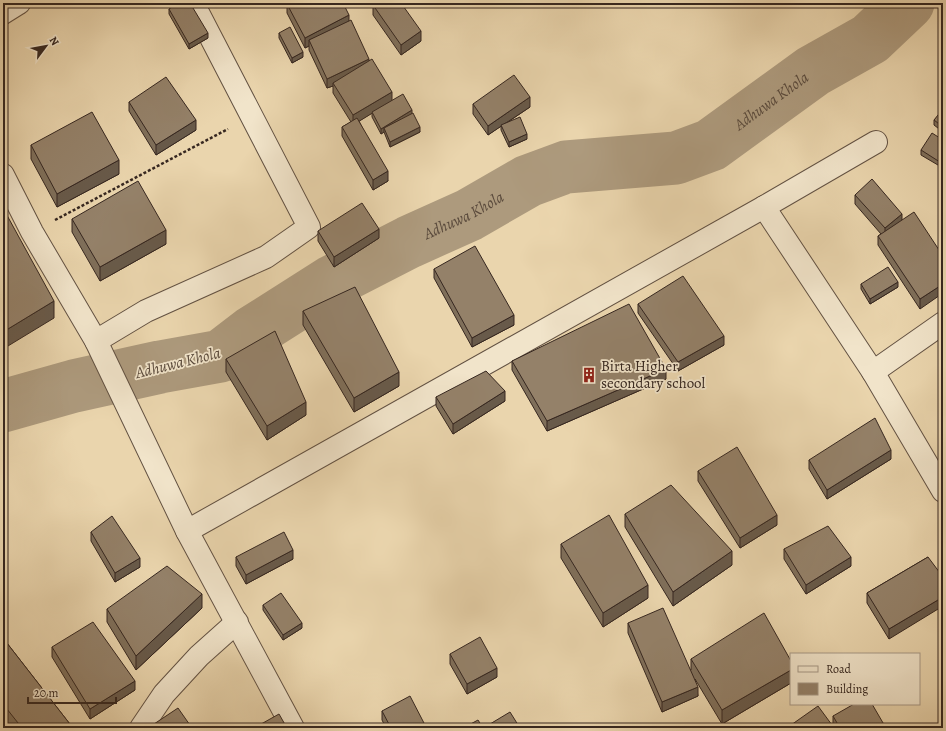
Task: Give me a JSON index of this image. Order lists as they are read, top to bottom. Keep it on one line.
{"water":["Adhuwa Khola"],"places":{"building":["Birta Higher secondary school"]},"legend":["Road","Building"],"scale_bar":"20 m","north":"top right"}
